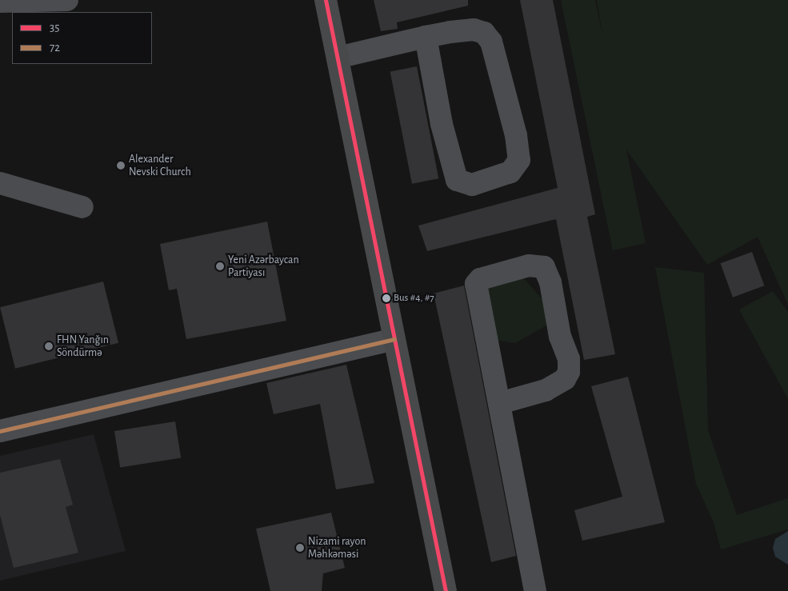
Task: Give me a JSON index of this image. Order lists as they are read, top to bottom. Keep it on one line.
{"places":["Alexander Nevski Church","Yeni Azərbaycan Partiyası","Bus #4, #7","FHN Yanğın Söndürmə","Nizami rayon Məhkəməsi"],"lines":["transit line 35","transit line 72"],"legend":["35","72"]}
